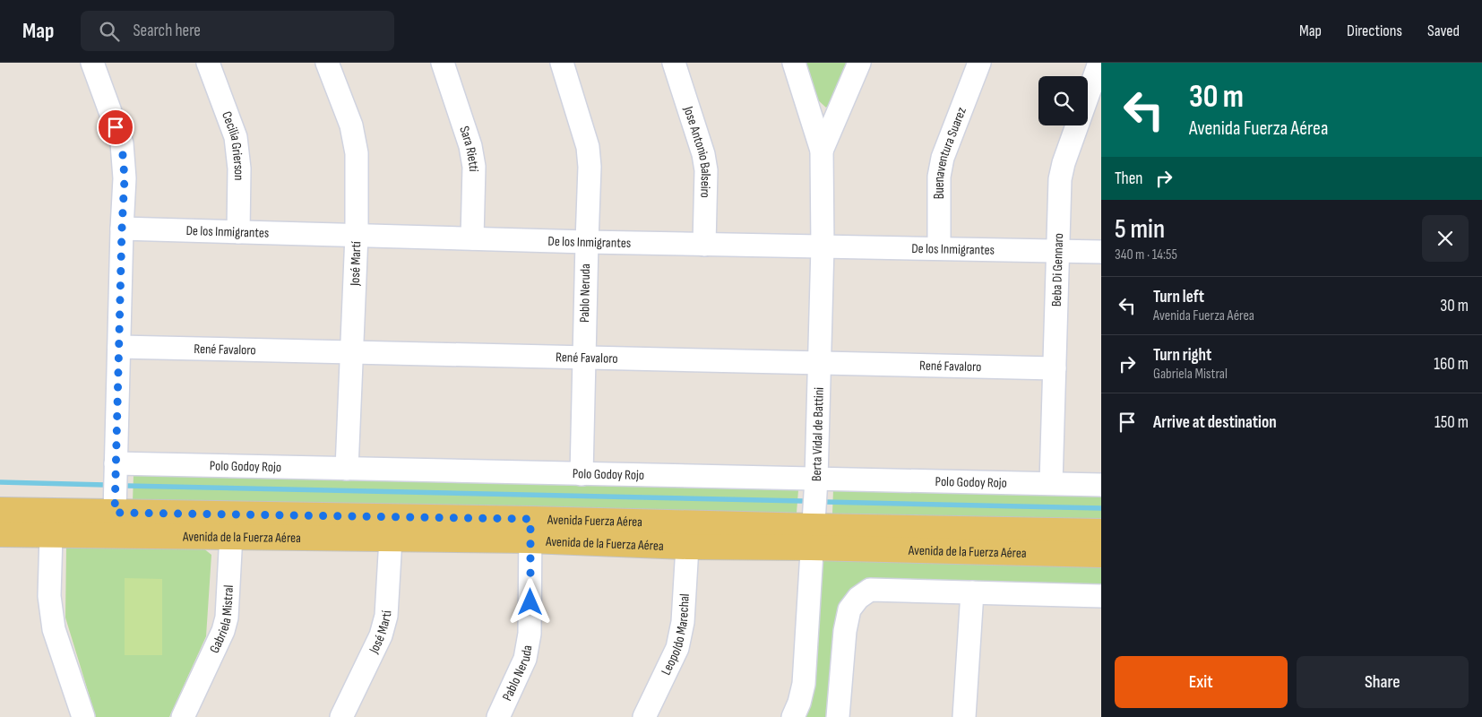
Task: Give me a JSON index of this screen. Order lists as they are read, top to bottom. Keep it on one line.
{"streets":{"main road":["Avenida Fuerza Aérea","Avenida de la Fuerza Aérea"],"street":["Cecilia Grierson","Sara Rietti","Jose Antonio Balseiro","Buenaventura Suarez","De los Inmigrantes","José Martí","Beba Di Gennaro","Pablo Neruda","René Favaloro","Berta Vidal de Battini","Polo Godoy Rojo","Gabriela Mistral","Leopoldo Marechal"]},"crossings":[["Cecilia Grierson","De los Inmigrantes"],["Sara Rietti","De los Inmigrantes"],["Jose Antonio Balseiro","De los Inmigrantes"],["Buenaventura Suarez","De los Inmigrantes"],["De los Inmigrantes","José Martí"],["De los Inmigrantes","Beba Di Gennaro"],["De los Inmigrantes","Pablo Neruda"],["De los Inmigrantes","Berta Vidal de Battini"],["José Martí","René Favaloro"],["José Martí","Polo Godoy Rojo"],["José Martí","Avenida de la Fuerza Aérea"],["Beba Di Gennaro","René Favaloro"],["Beba Di Gennaro","Polo Godoy Rojo"],["Pablo Neruda","René Favaloro"],["Pablo Neruda","Polo Godoy Rojo"],["Pablo Neruda","Avenida Fuerza Aérea"],["Pablo Neruda","Avenida de la Fuerza Aérea"],["René Favaloro","Berta Vidal de Battini"],["Berta Vidal de Battini","Polo Godoy Rojo"],["Berta Vidal de Battini","Avenida Fuerza Aérea"],["Berta Vidal de Battini","Avenida de la Fuerza Aérea"],["Avenida Fuerza Aérea","Avenida de la Fuerza Aérea"],["Avenida Fuerza Aérea","Gabriela Mistral"],["Avenida de la Fuerza Aérea","Gabriela Mistral"],["Avenida de la Fuerza Aérea","Leopoldo Marechal"]],"page":{"header":"Map","search":"Search here","nav":["Map","Directions","Saved"],"turn":["30 m","Avenida Fuerza Aérea"],"then":"Then","heading":["5 min","340 m · 14:55"],"list":[{"name":"Turn left","note":"Avenida Fuerza Aérea","value":"30 m"},{"name":"Turn right","note":"Gabriela Mistral","value":"160 m"},{"name":"Arrive at destination","value":"150 m"}],"buttons":["Exit","Share"]}}
